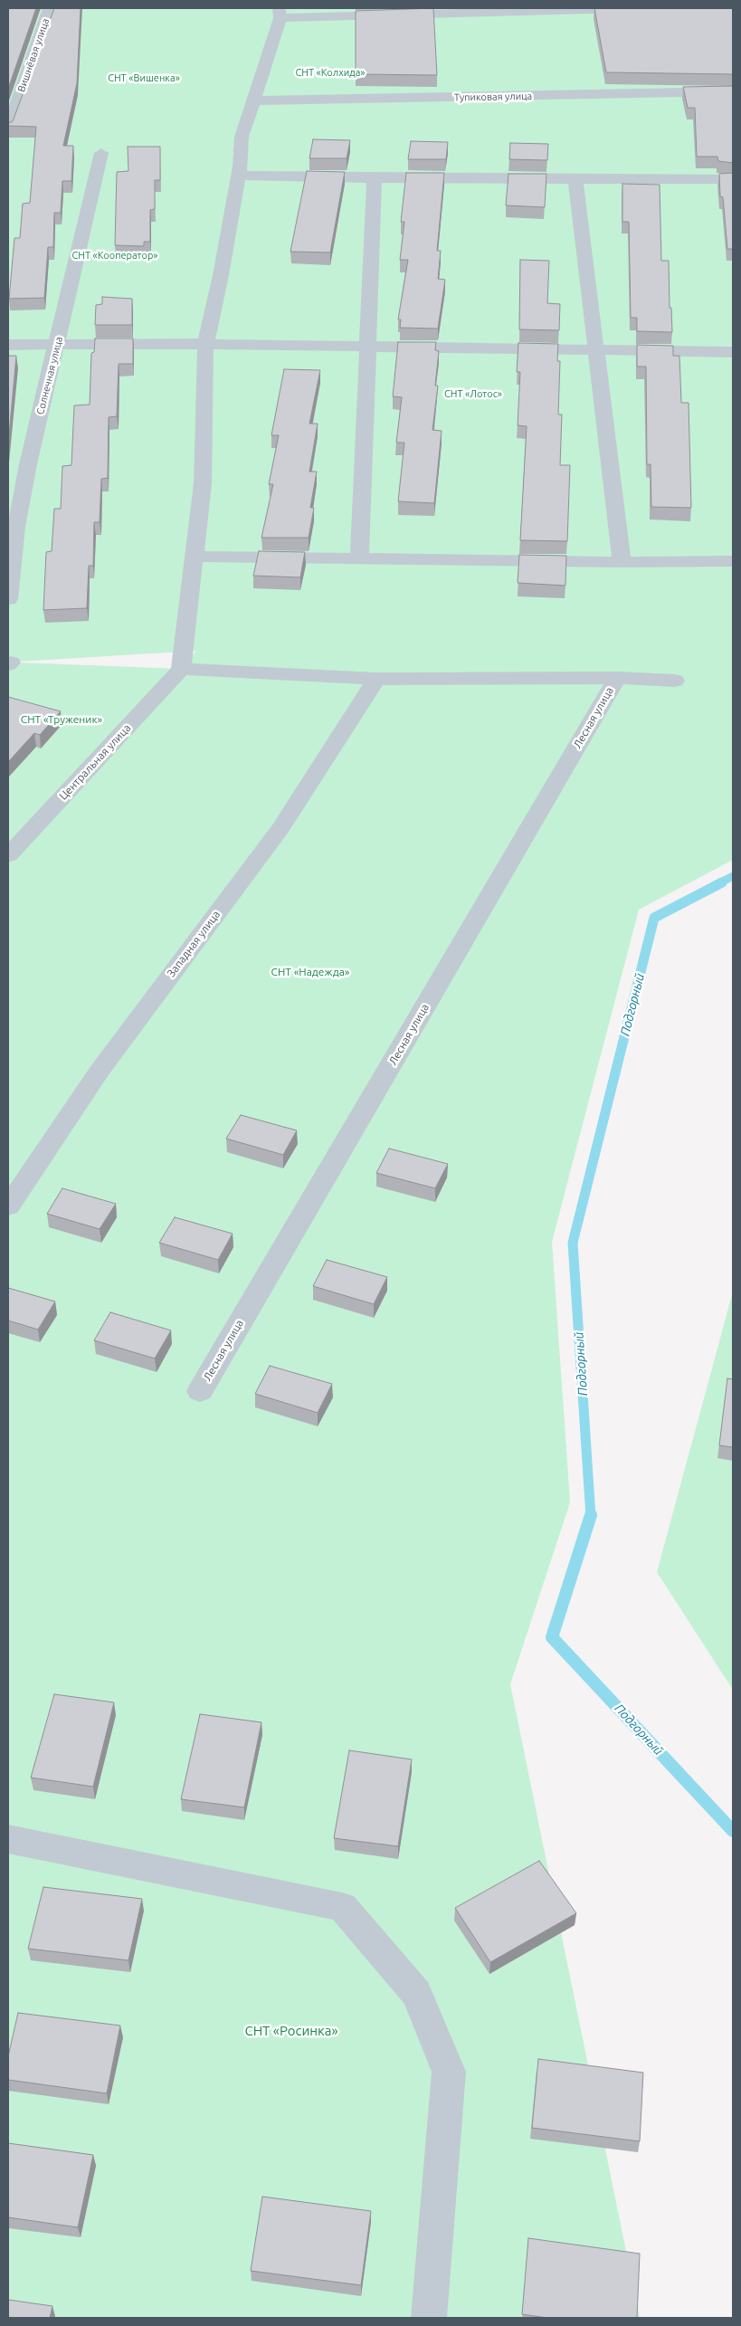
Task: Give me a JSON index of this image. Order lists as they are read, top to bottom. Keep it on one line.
{"streets":{"street":["Вишнёвая улица","Тупиковая улица","Солнечная улица","Лесная улица","Центральная улица","Западная улица"]},"water":["Подгорный"],"parks":["СНТ «Колхида»","СНТ «Вишенка»","СНТ «Кооператор»","СНТ «Лотос»","СНТ «Труженик»","СНТ «Надежда»","СНТ «Росинка»"]}
